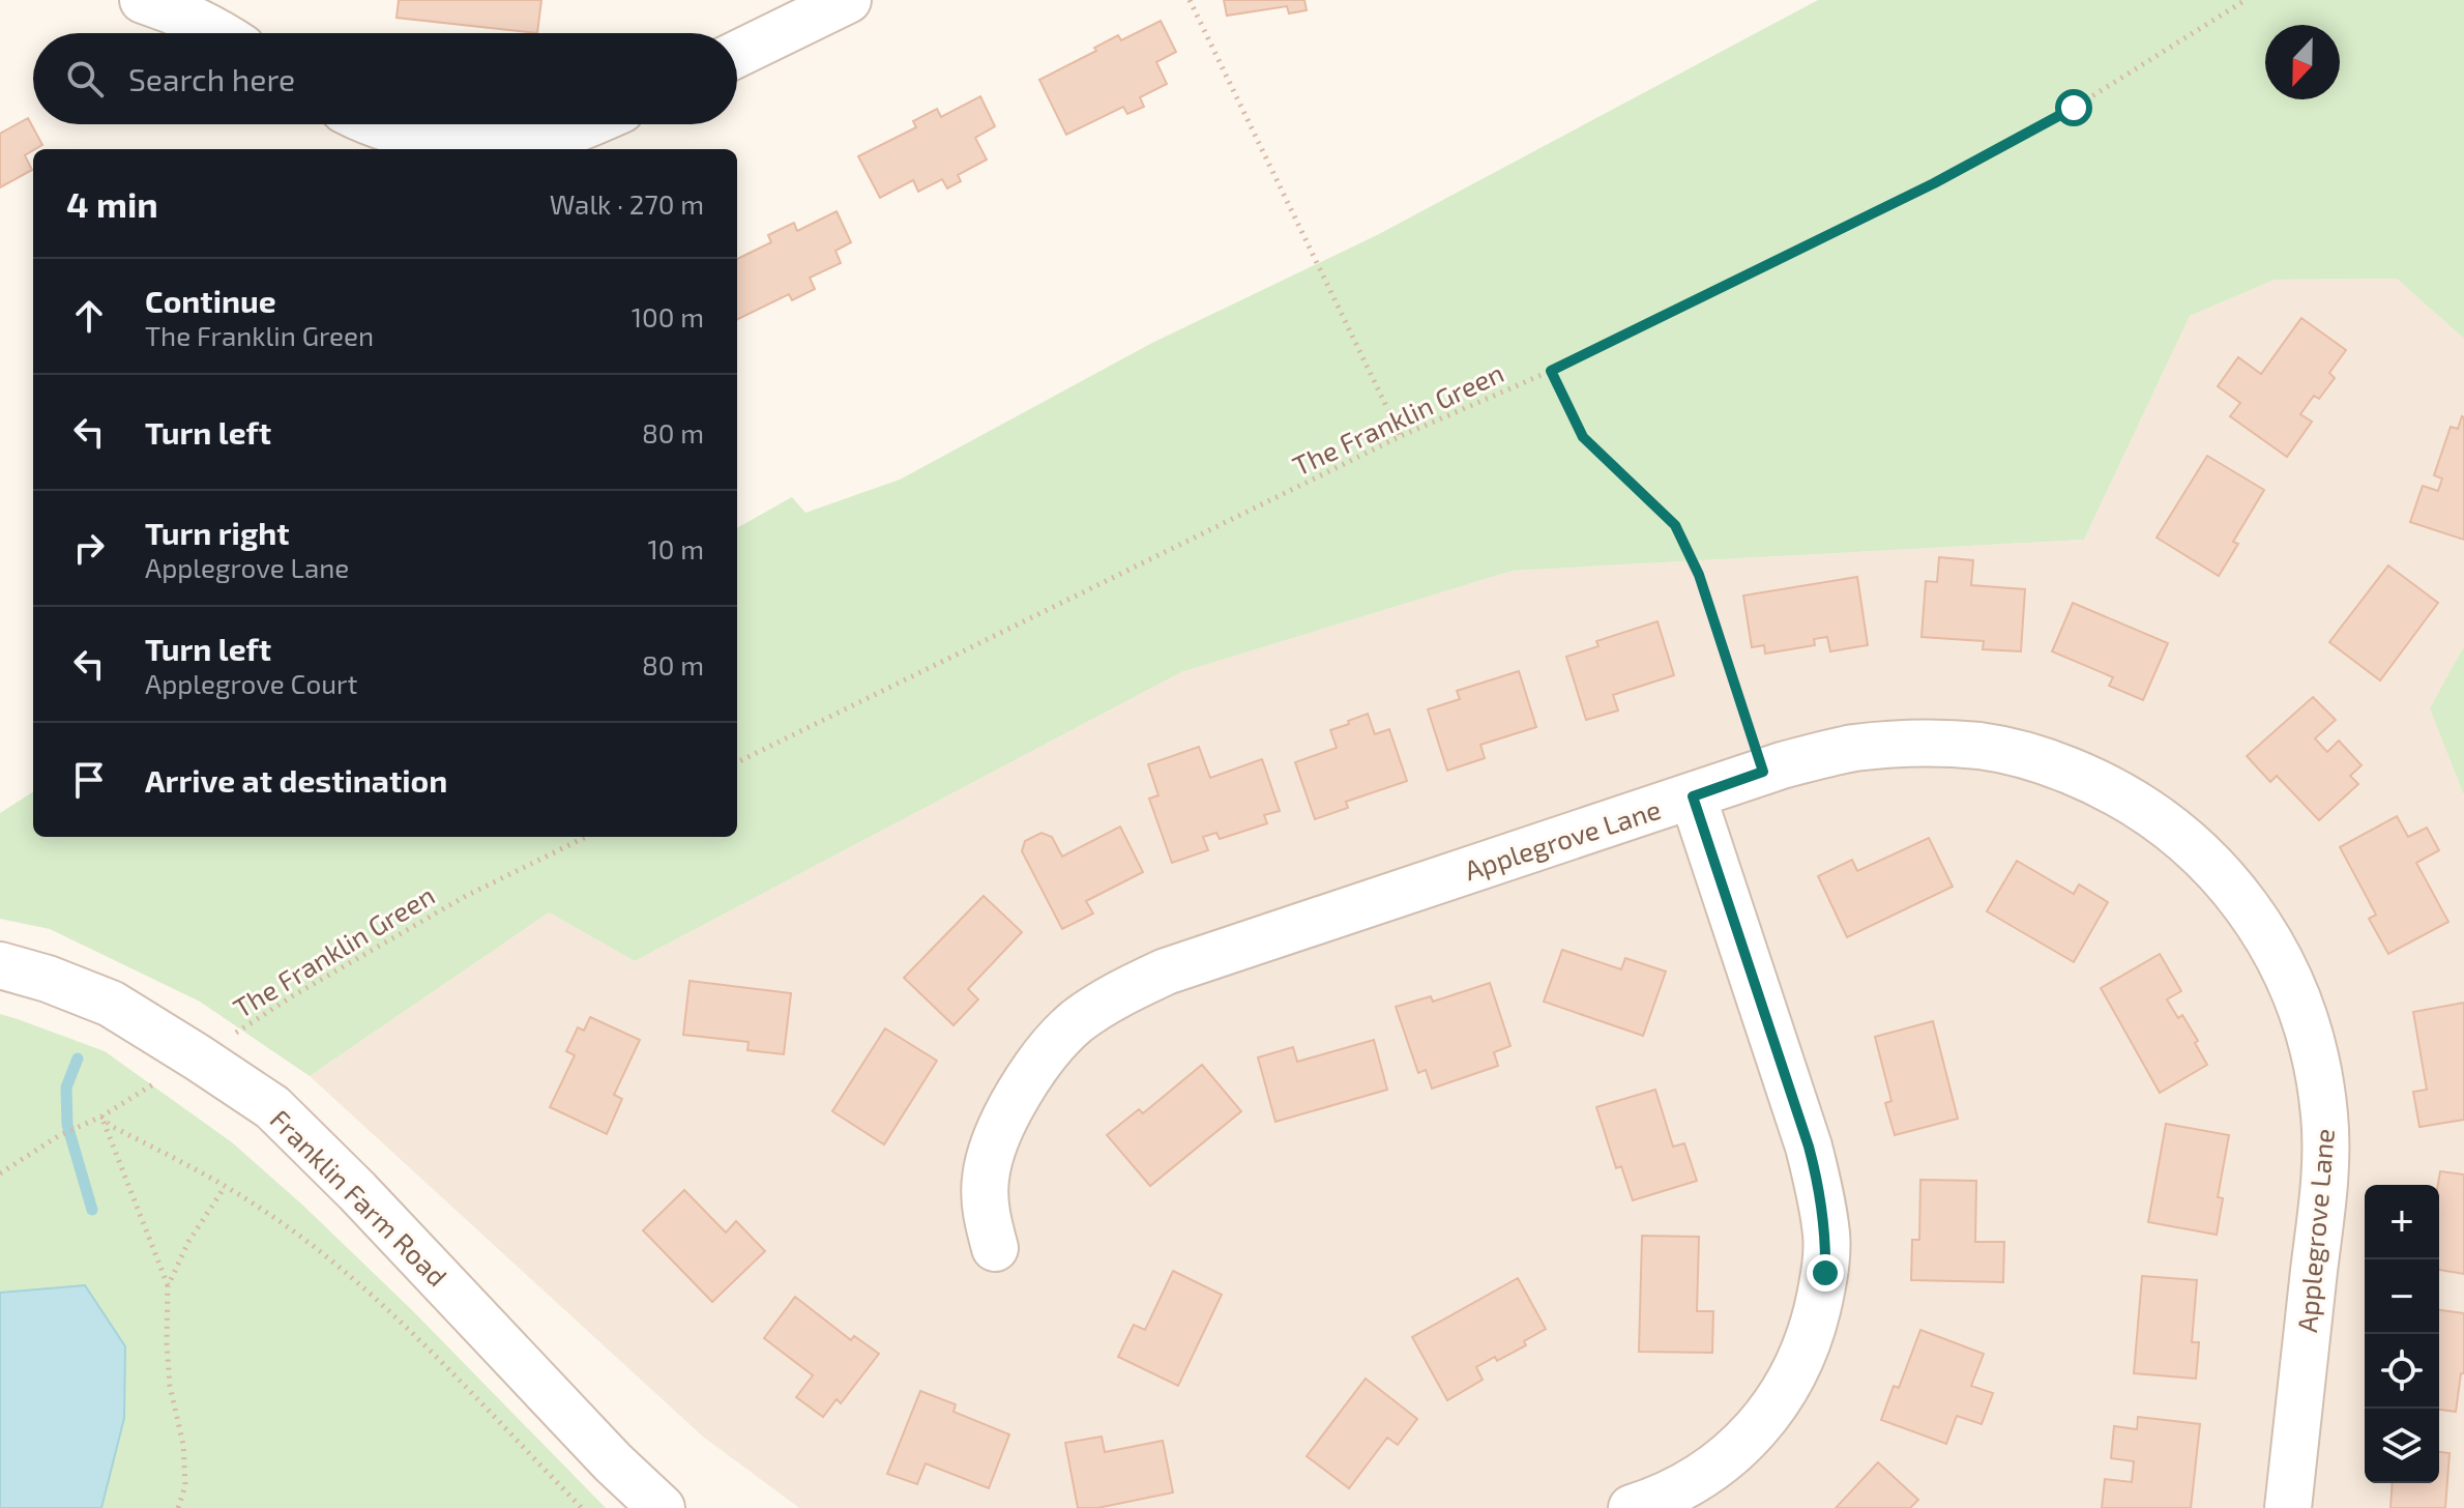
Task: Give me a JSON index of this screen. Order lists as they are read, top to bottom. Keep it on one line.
{"streets":{"street":["Applegrove Lane","Franklin Farm Road"],"path":["The Franklin Green"]},"crossings":[["The Franklin Green","Franklin Farm Road"]],"north":"bottom","page":{"search":"Search here","heading":["4 min","Walk · 270 m"],"list":[["Continue","The Franklin Green","100 m"],["Turn left","80 m"],["Turn right","Applegrove Lane","10 m"],["Turn left","Applegrove Court","80 m"],"Arrive at destination"],"map_buttons":["+","−"]}}
